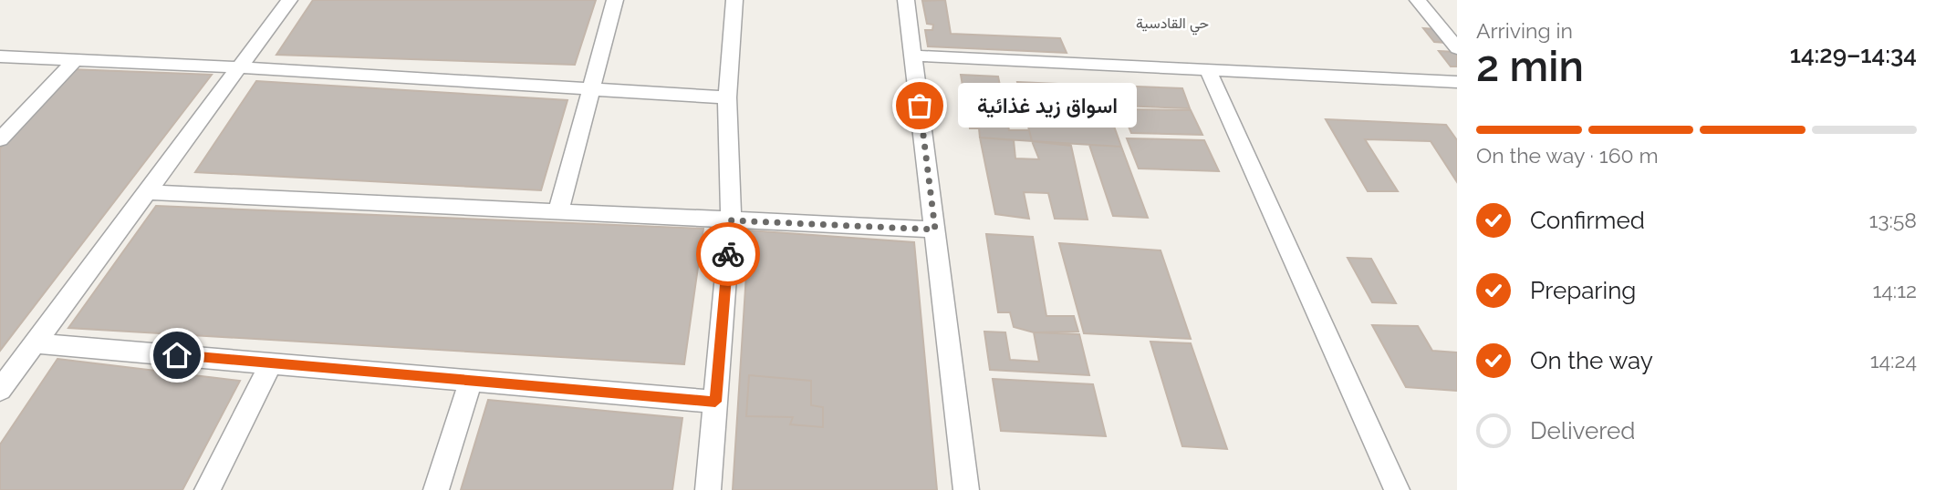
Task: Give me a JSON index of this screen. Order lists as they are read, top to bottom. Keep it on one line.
{"districts":["حي القادسية"],"places":["اسواق زيد غذائية"],"page":{"heading":["2 min","Arriving in","14:29–14:34"],"bubble":"اسواق زيد غذائية","bar":"On the way · 160 m","list":[["Confirmed","13:58"],["Preparing","14:12"],["On the way","14:24"],"Delivered"]}}
